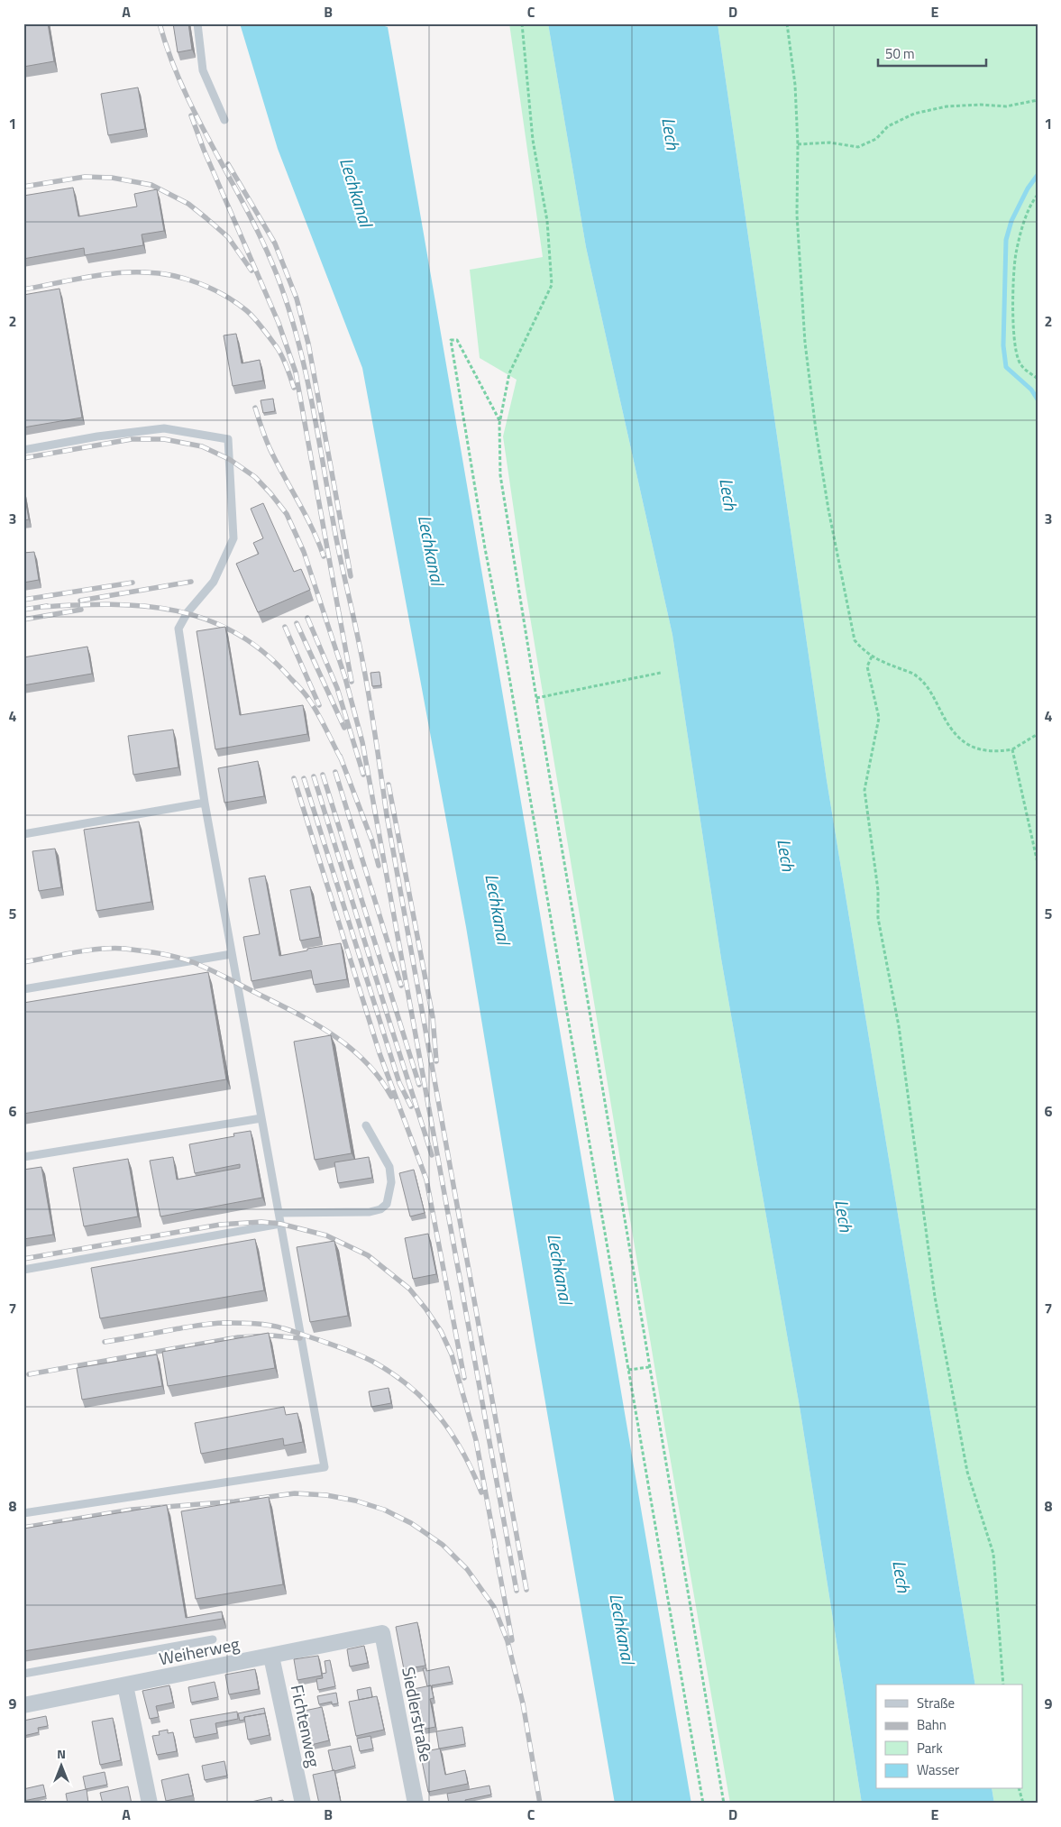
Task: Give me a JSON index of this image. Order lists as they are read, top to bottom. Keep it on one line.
{"streets":{"street":["Weiherweg","Siedlerstraße","Fichtenweg"]},"crossings":[["Weiherweg","Siedlerstraße"],["Weiherweg","Fichtenweg"]],"water":["Lech","Lechkanal"],"legend":["Straße","Bahn","Park","Wasser"],"scale_bar":"50 m","north":"top","grid":{"columns":["A","B","C","D","E"],"rows":["1","2","3","4","5","6","7","8","9"]}}
